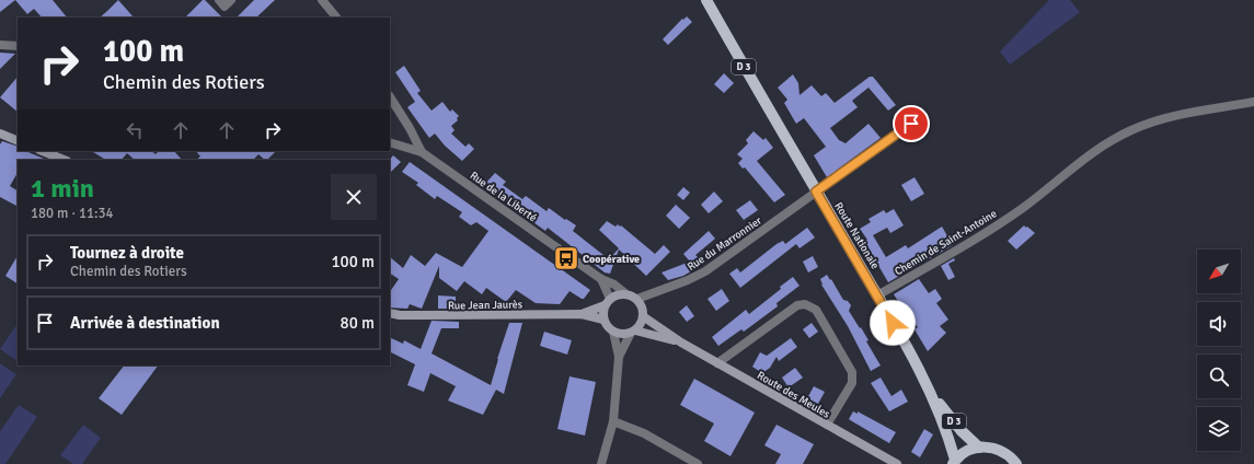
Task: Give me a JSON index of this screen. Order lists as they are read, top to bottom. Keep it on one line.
{"streets":{"main road":["D 3","Route Nationale"],"street":["Rue de la Liberté","Chemin de Saint-Antoine","Rue du Marronnier","Rue Jean Jaurès","Route des Meules"]},"crossings":[["D 3","Route Nationale"],["Rue de la Liberté","Rue du Marronnier"],["Rue de la Liberté","Rue Jean Jaurès"],["Rue de la Liberté","Route des Meules"],["Route Nationale","Chemin de Saint-Antoine"],["Route Nationale","Rue du Marronnier"],["Rue du Marronnier","Rue Jean Jaurès"],["Rue du Marronnier","Route des Meules"],["Rue Jean Jaurès","Route des Meules"]],"places":{"bus stop":["Coopérative"]},"north":"bottom left","page":{"turn":["100 m","Chemin des Rotiers"],"heading":["1 min","180 m · 11:34"],"list":[{"name":"Tournez à droite","note":"Chemin des Rotiers","value":"100 m"},{"name":"Arrivée à destination","value":"80 m"}]}}
